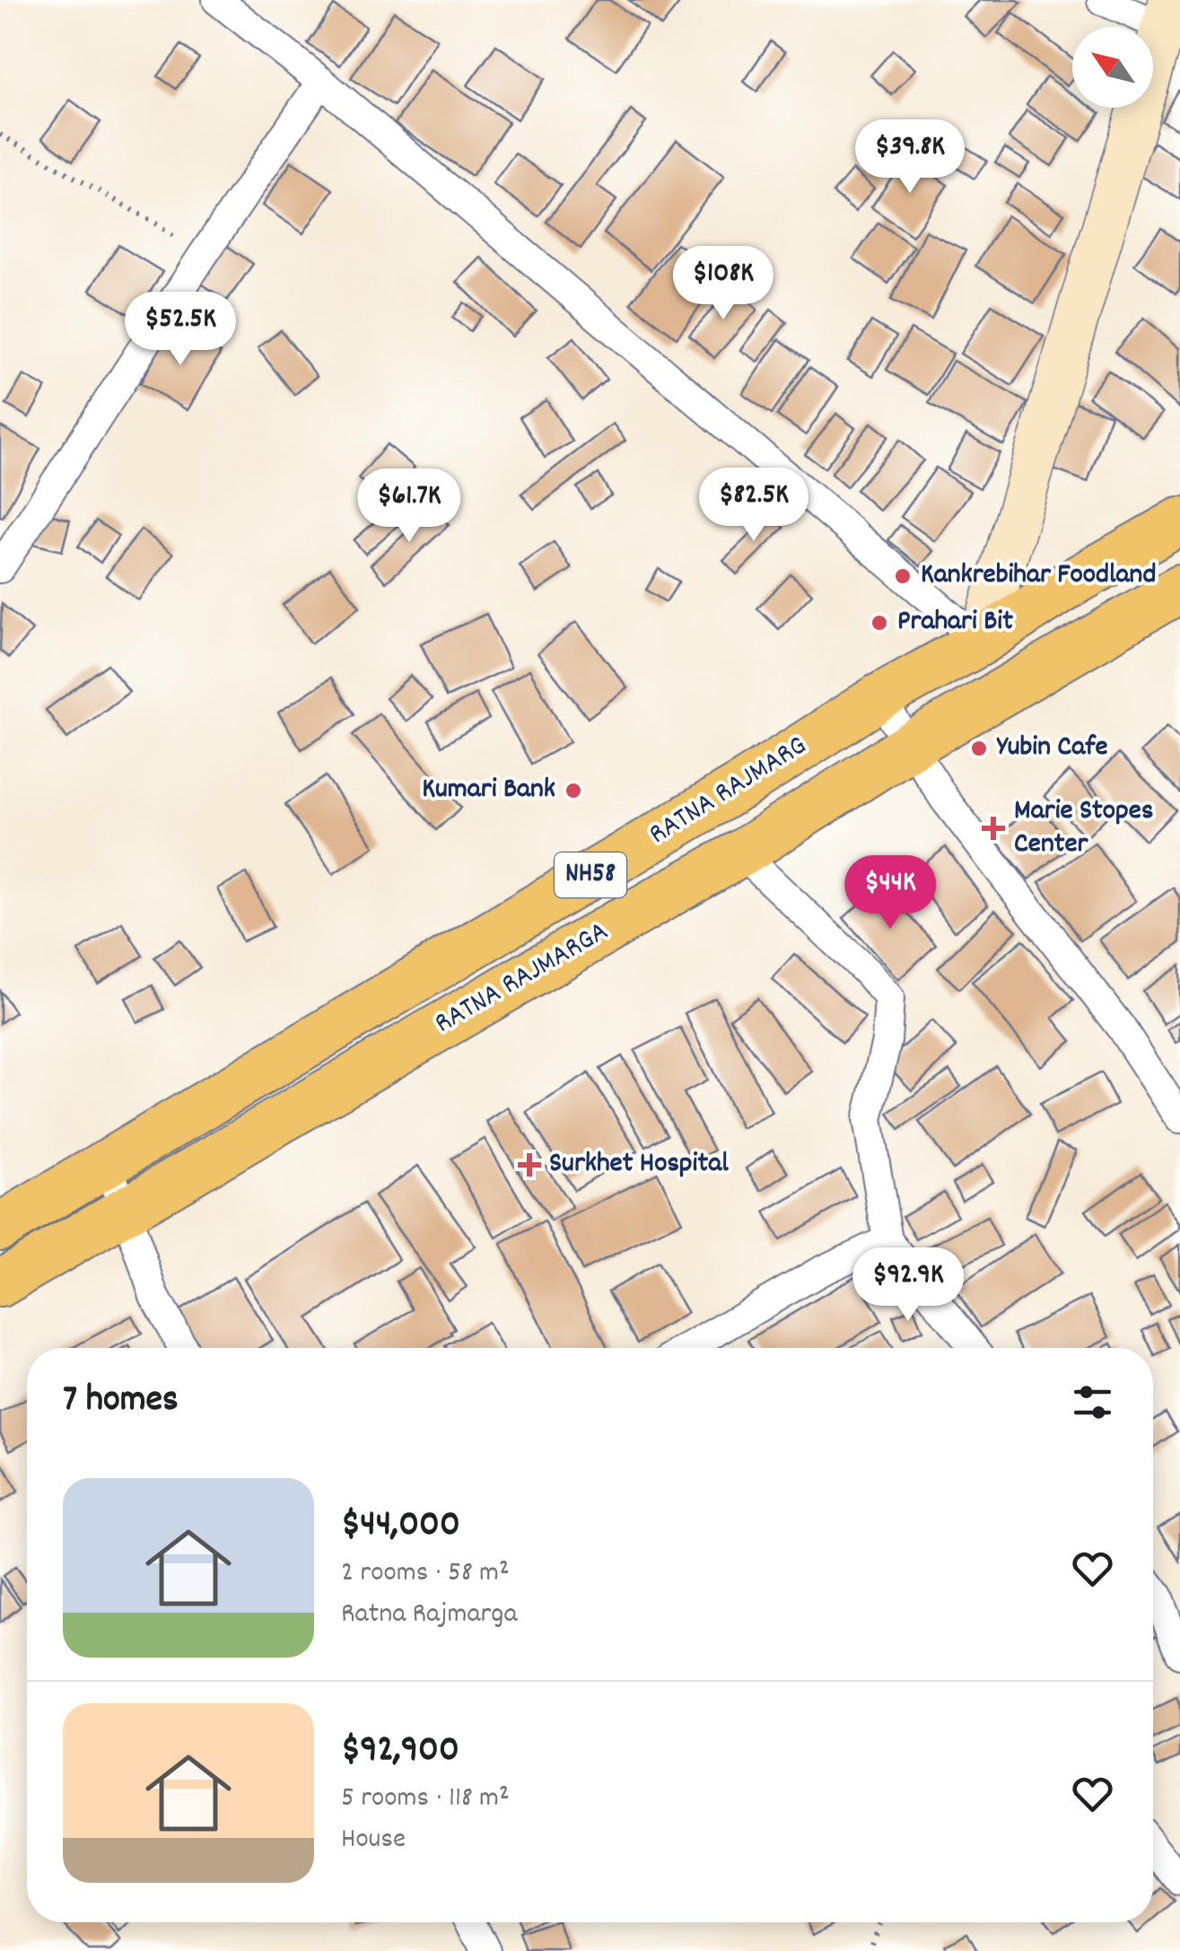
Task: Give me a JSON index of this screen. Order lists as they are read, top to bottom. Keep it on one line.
{"streets":{"main road":["RATNA RAJMARG","NH58","RATNA RAJMARGA"]},"places":{"other":["Kankrebihar Foodland","Prahari Bit","Yubin Cafe","Kumari Bank"],"health":["Marie Stopes Center","Surkhet Hospital"]},"north":"top left","page":{"price":["$39.8K","$108K","$52.5K","$82.5K","$61.7K","$44K","$92.9K"],"heading":"7 homes","list":[{"name":"$44,000","note":"2 rooms · 58 m² · Ratna Rajmarga"},{"name":"$92,900","note":"5 rooms · 118 m² · House"}]}}
